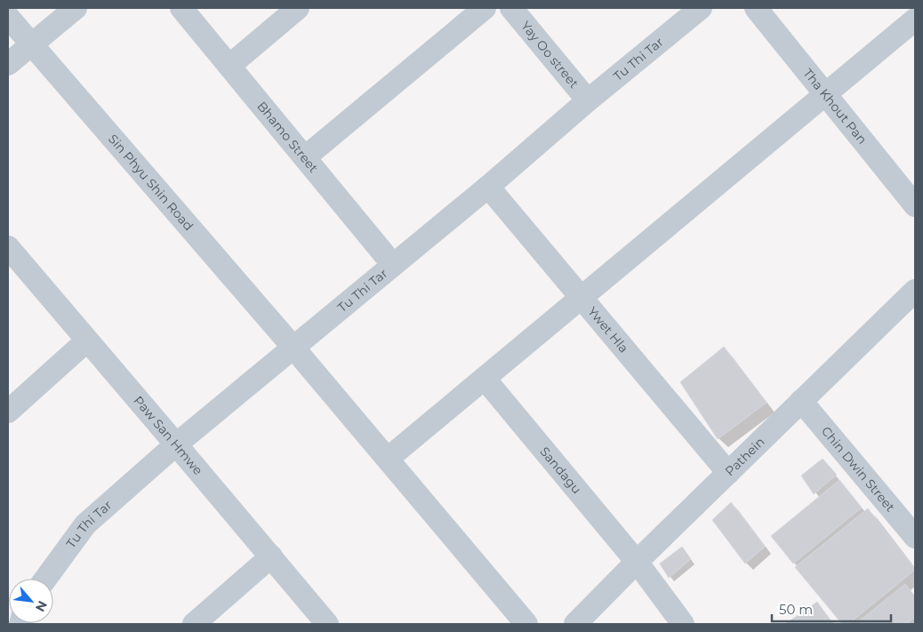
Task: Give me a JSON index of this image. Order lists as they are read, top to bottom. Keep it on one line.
{"streets":{"street":["Yay Oo street","Tu Thi Tar","Tha Khout Pan","Bhamo Street","Sin Phyu Shin Road","Ywet Hla","Paw San Hmwe","Pathein","Chin Dwin Street","Sandagu"]},"crossings":[["Yay Oo street","Tu Thi Tar"],["Tu Thi Tar","Bhamo Street"],["Tu Thi Tar","Sin Phyu Shin Road"],["Tu Thi Tar","Ywet Hla"],["Tu Thi Tar","Paw San Hmwe"],["Ywet Hla","Pathein"],["Pathein","Chin Dwin Street"],["Pathein","Sandagu"]],"scale_bar":"50 m","north":"bottom right"}
